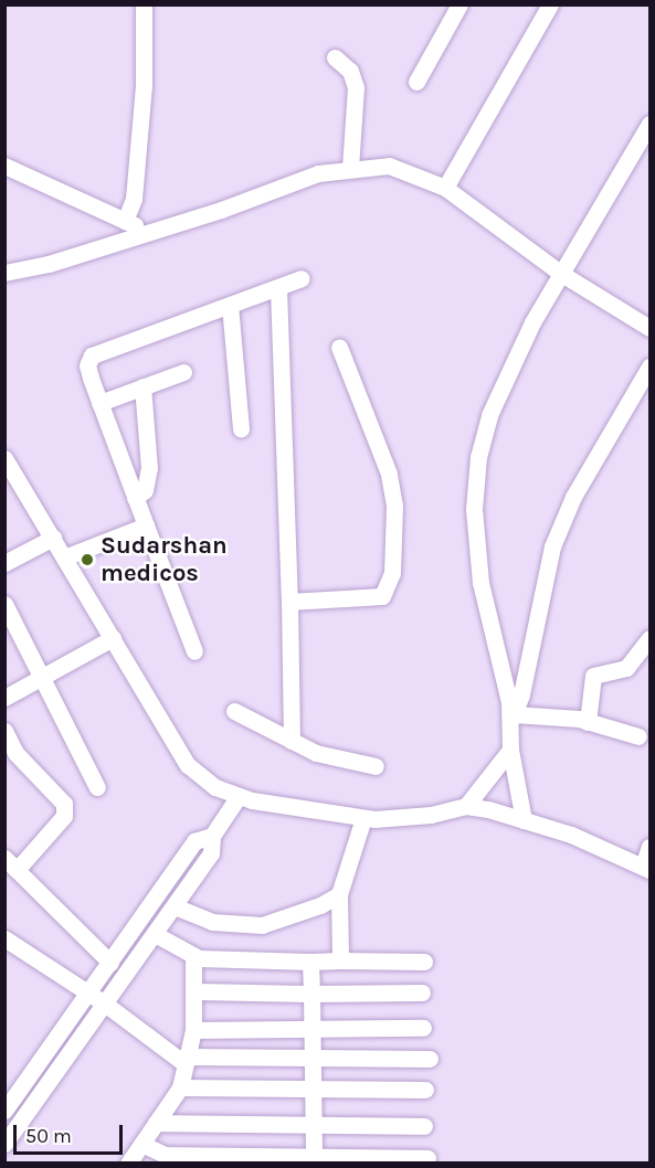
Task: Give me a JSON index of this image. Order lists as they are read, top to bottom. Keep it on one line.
{"places":["Sudarshan medicos"],"scale_bar":"50 m"}
